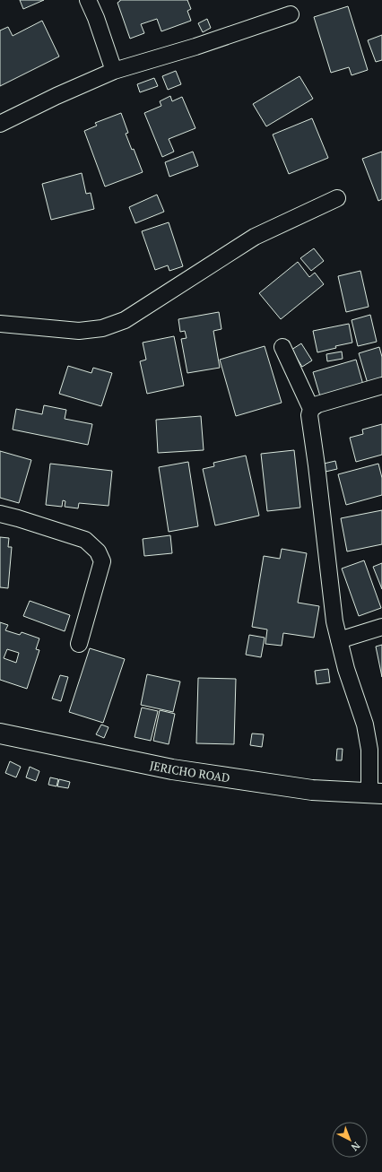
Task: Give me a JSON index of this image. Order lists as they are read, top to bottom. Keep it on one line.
{"streets":{"street":["JERICHO ROAD"]},"north":"bottom right"}
